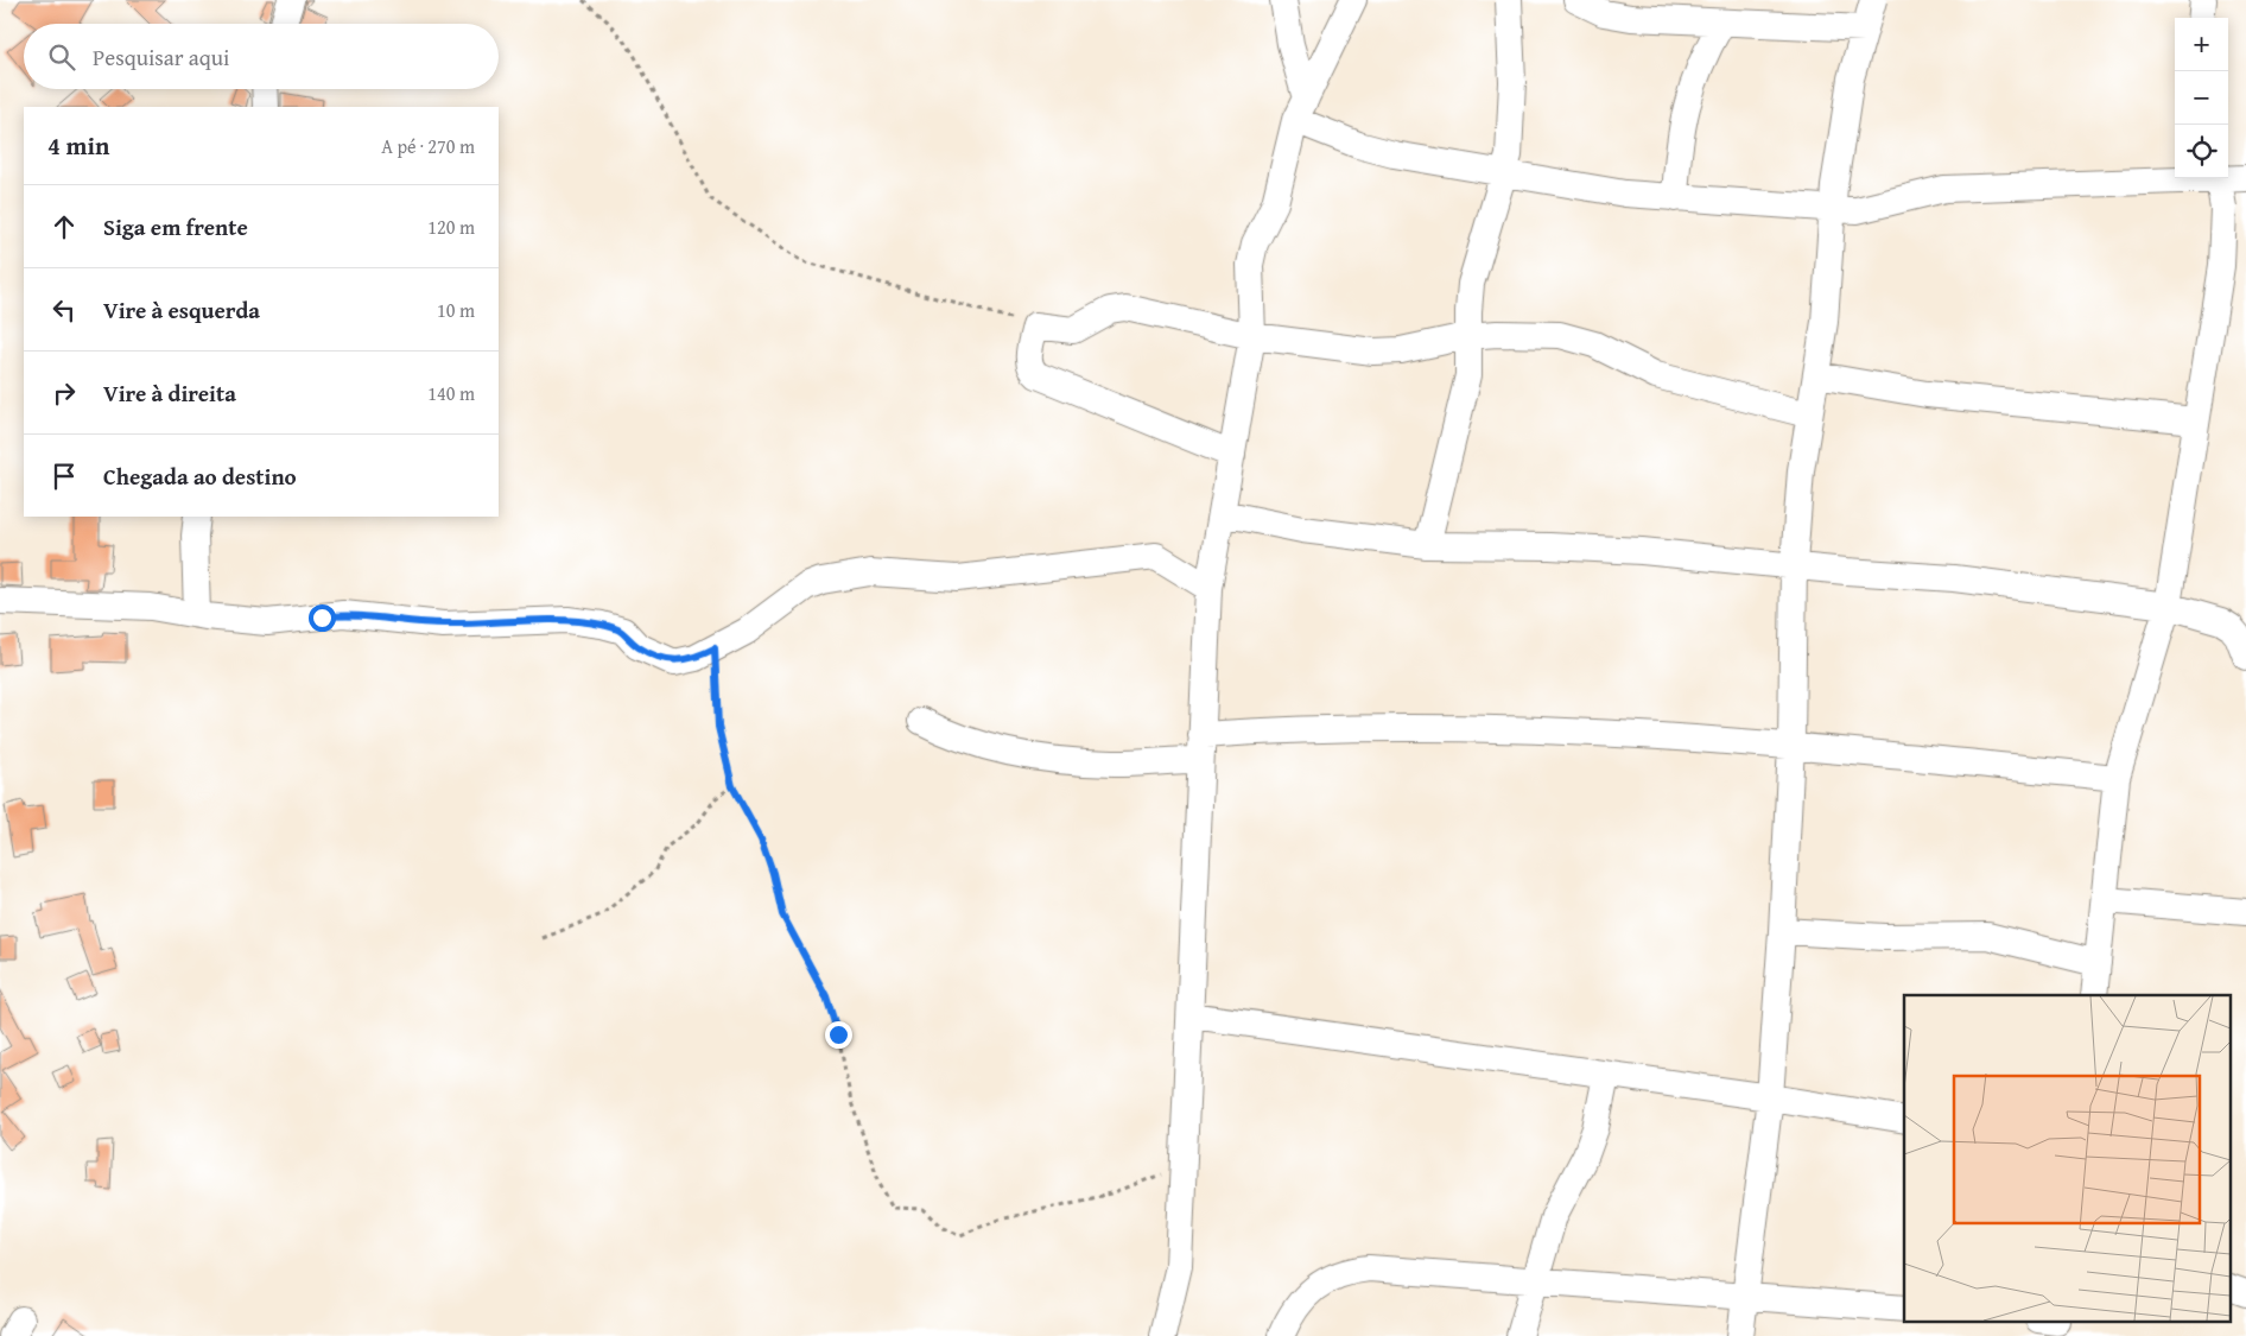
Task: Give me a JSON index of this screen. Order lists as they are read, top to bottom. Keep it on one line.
{"page":{"map_buttons":["+","−"],"search":"Pesquisar aqui","heading":["4 min","A pé · 270 m"],"list":[["Siga em frente","120 m"],["Vire à esquerda","10 m"],["Vire à direita","140 m"],"Chegada ao destino"]}}
